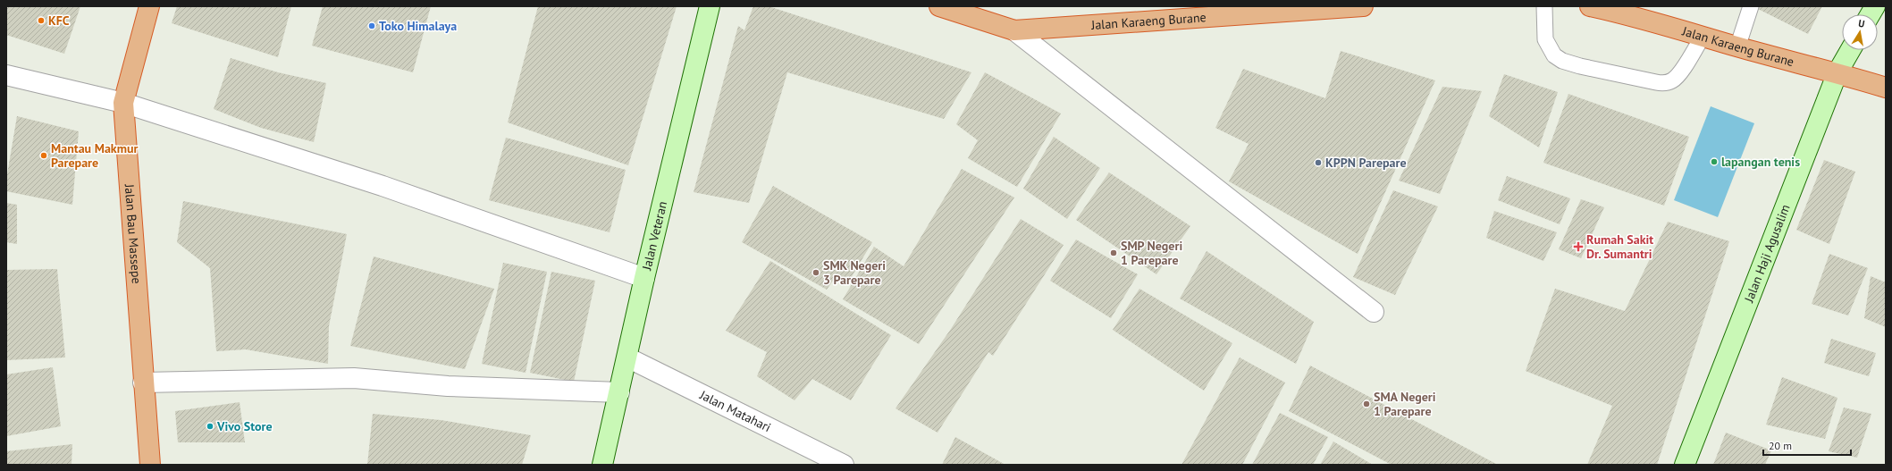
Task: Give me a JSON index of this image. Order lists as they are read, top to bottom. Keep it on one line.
{"streets":{"highway":["Jalan Karaeng Burane","Jalan Bau Massepe"],"street":["Jalan Veteran","Jalan Haji Agusalim","Jalan Matahari"]},"crossings":[["Jalan Karaeng Burane","Jalan Haji Agusalim"],["Jalan Veteran","Jalan Matahari"]],"places":{"other":["KFC","Toko Himalaya","Mantau Makmur Parepare","lapangan tenis","KPPN Parepare","SMP Negeri 1 Parepare","SMK Negeri 3 Parepare","SMA Negeri 1 Parepare","Vivo Store"],"health":["Rumah Sakit Dr. Sumantri"]},"scale_bar":"20 m","north":"top"}
